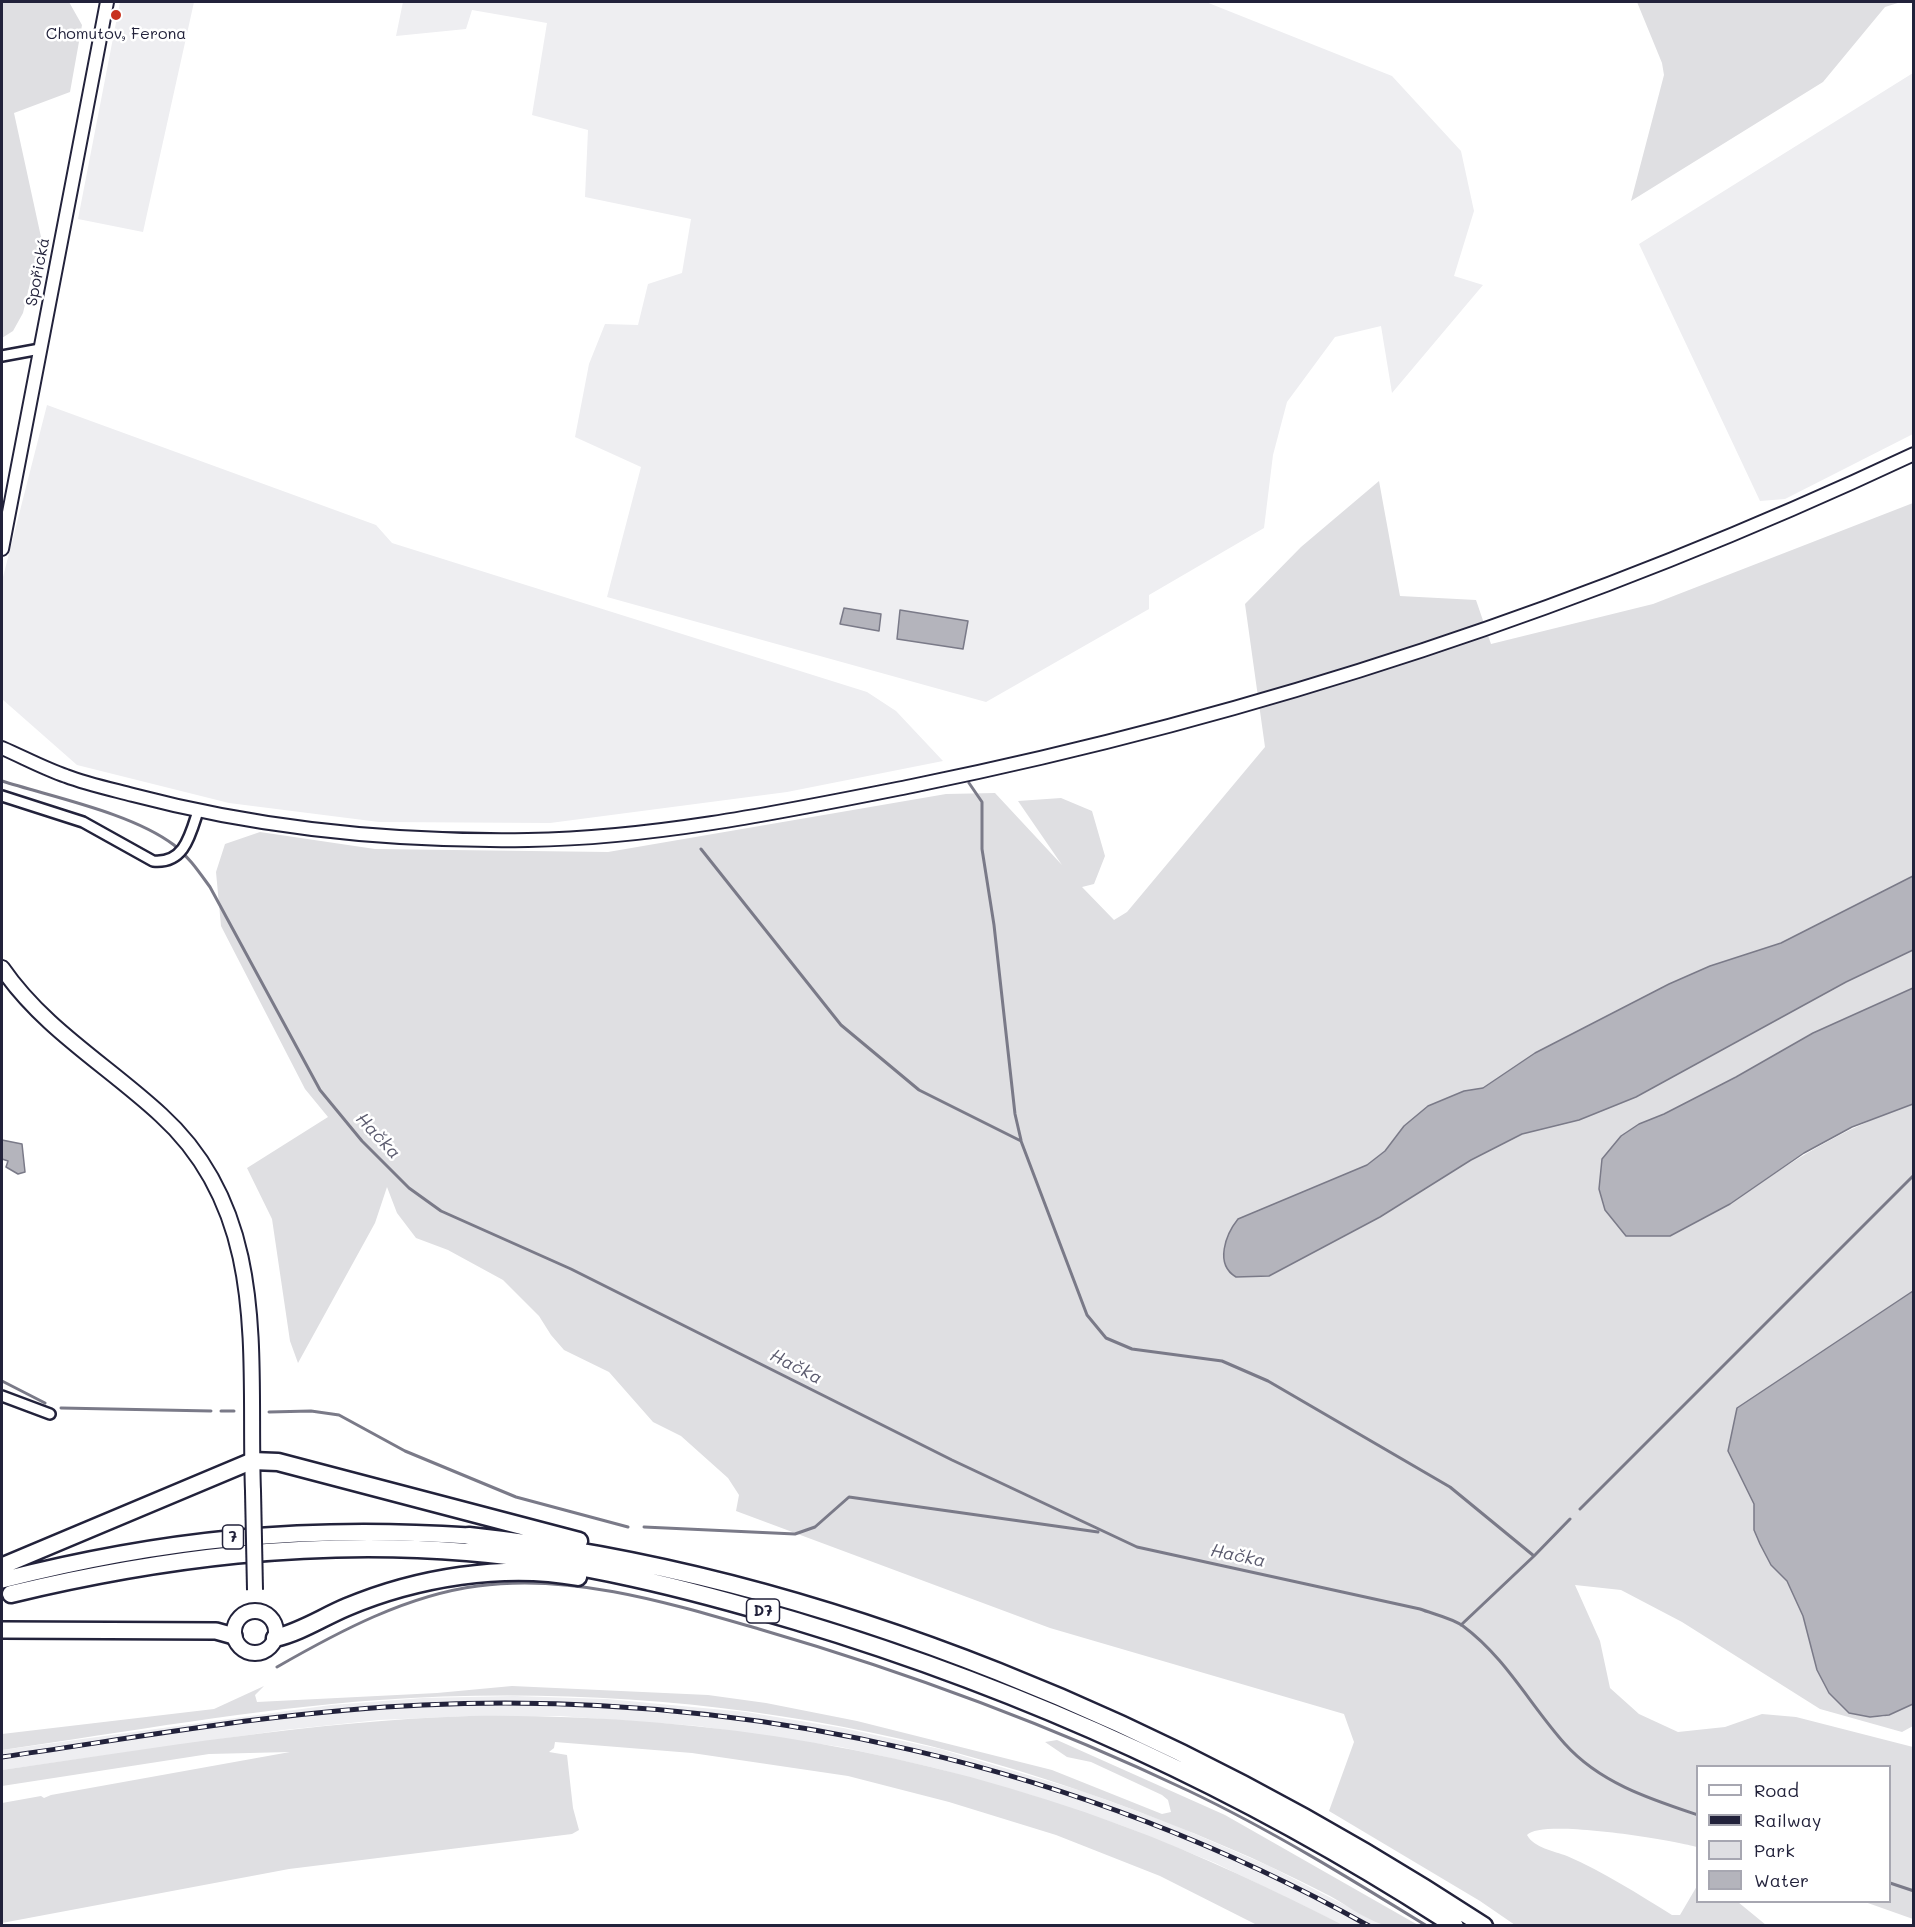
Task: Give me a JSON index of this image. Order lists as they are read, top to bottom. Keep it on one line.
{"streets":{"highway":["7","D7"],"street":["Spořická"]},"crossings":[["7","D7"]],"water":["Hačka"],"places":["Chomutov, Ferona"],"legend":["Road","Railway","Park","Water"]}
